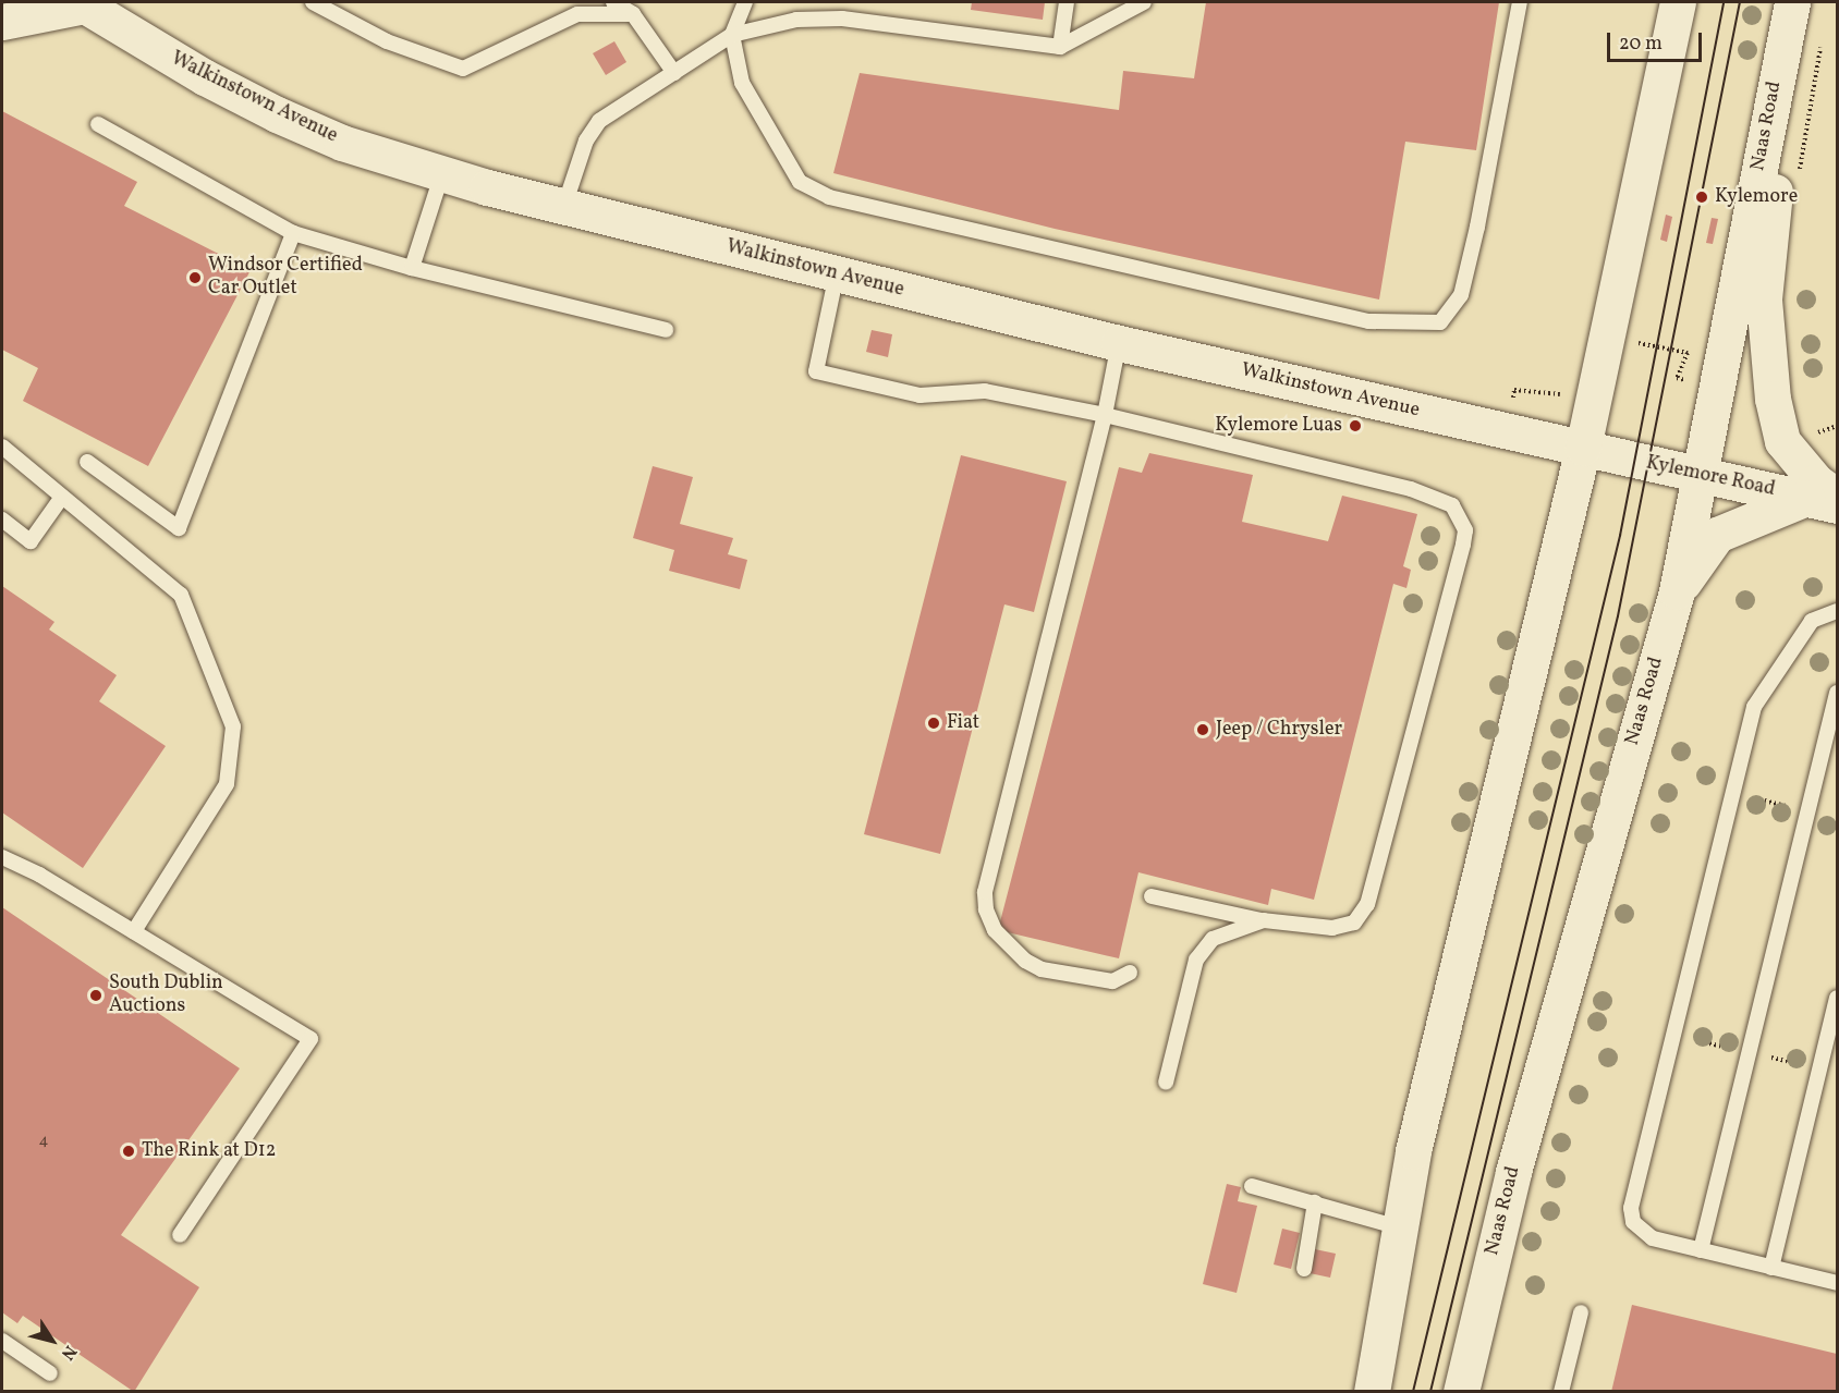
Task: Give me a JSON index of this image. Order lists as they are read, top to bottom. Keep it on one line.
{"streets":{"main road":["Walkinstown Avenue","Naas Road","Kylemore Road"]},"crossings":[["Walkinstown Avenue","Kylemore Road"],["Naas Road","Kylemore Road"]],"places":["Kylemore","Windsor Certified Car Outlet","Kylemore Luas","Fiat","Jeep / Chrysler","South Dublin Auctions","The Rink at D12"],"house_numbers":["4"],"scale_bar":"20 m","north":"bottom right"}
